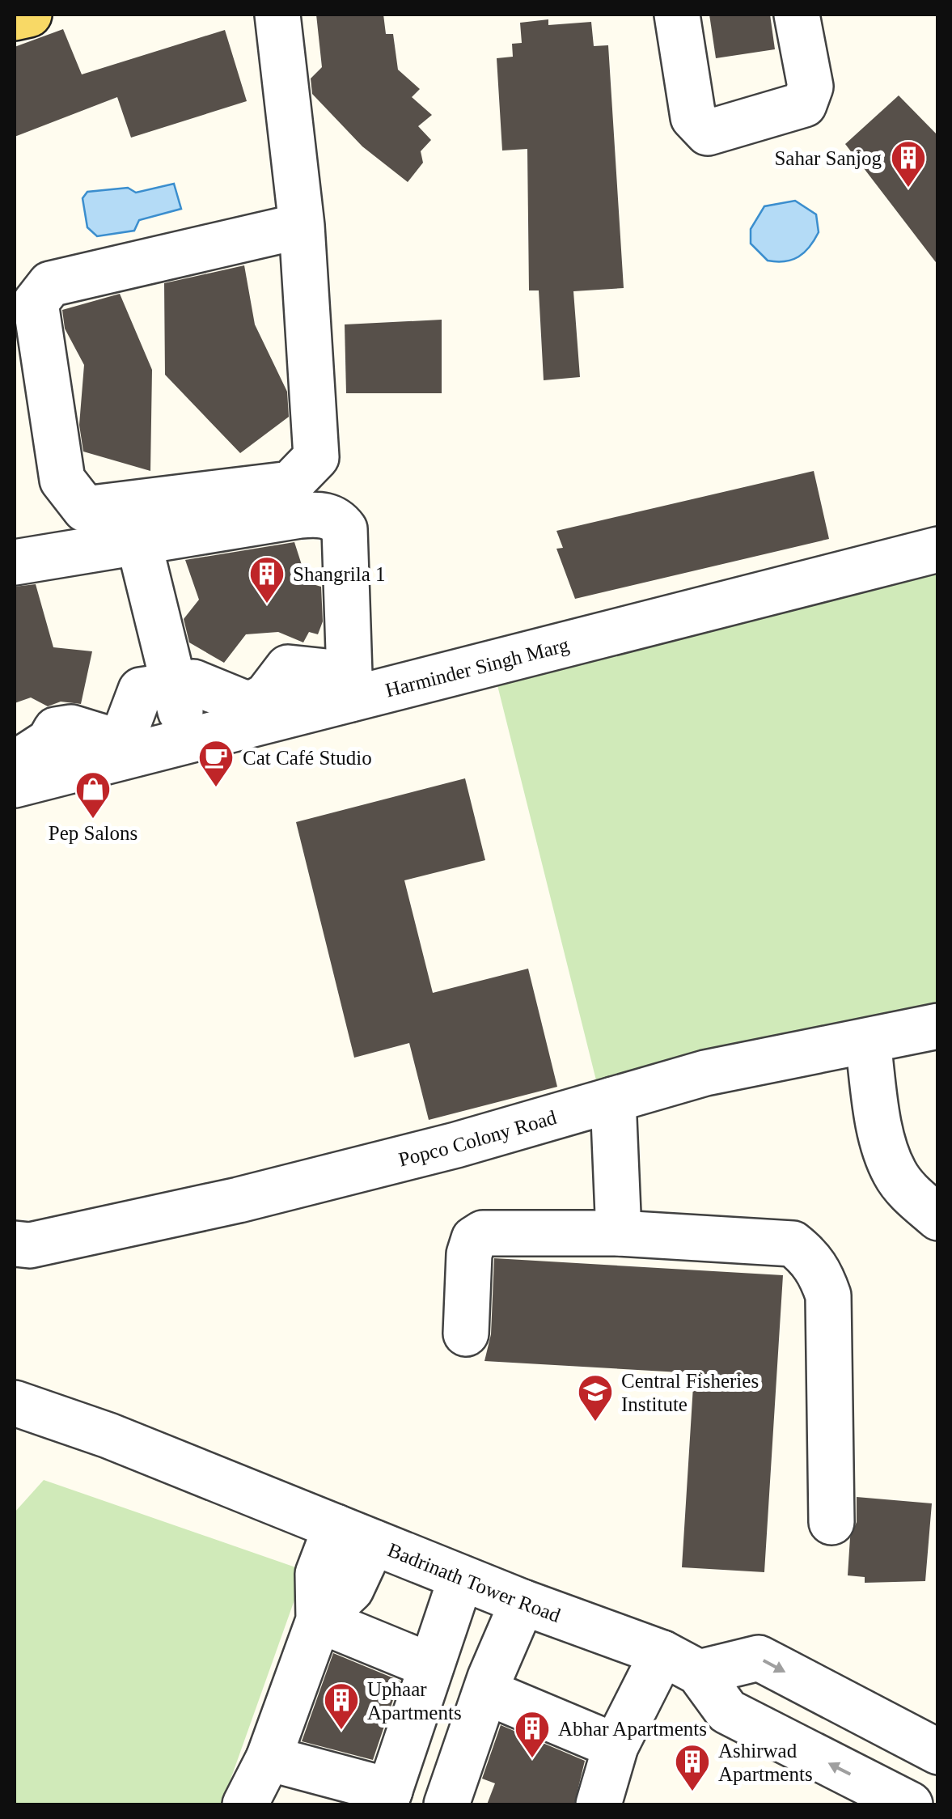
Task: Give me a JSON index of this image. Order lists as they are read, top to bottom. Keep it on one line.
{"streets":{"street":["Harminder Singh Marg","Popco Colony Road","Badrinath Tower Road"]},"places":{"building":["Sahar Sanjog","Shangrila 1","Uphaar Apartments","Abhar Apartments","Ashirwad Apartments"],"cafe":["Cat Café Studio"],"shop":["Pep Salons"],"school or university":["Central Fisheries Institute"]}}
